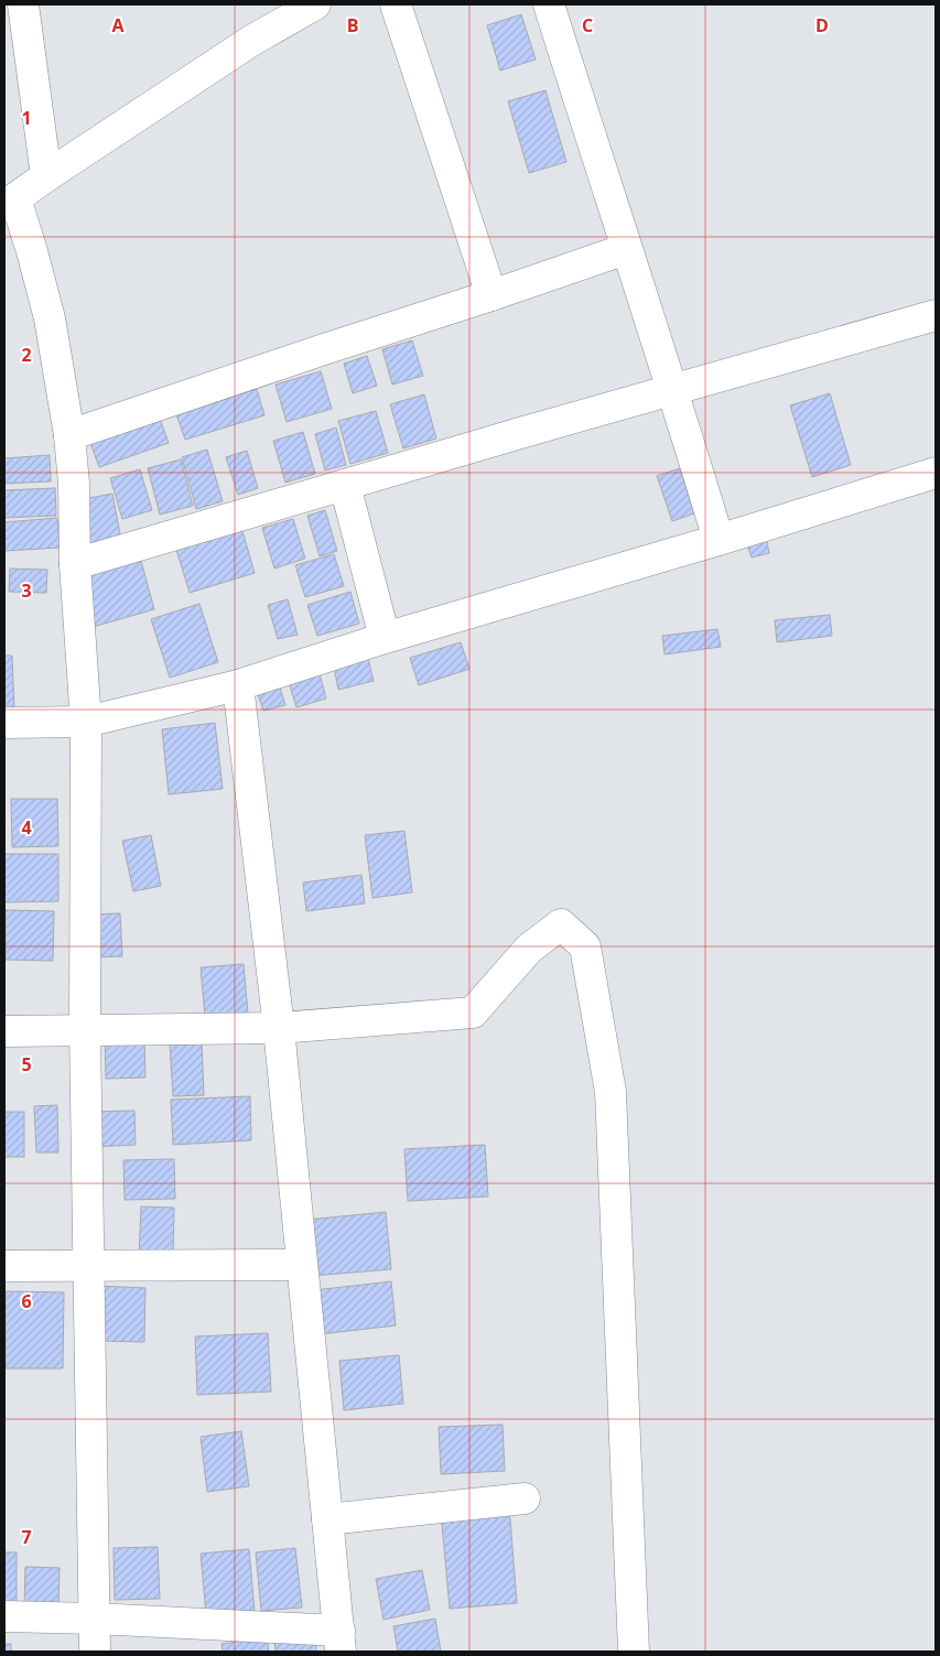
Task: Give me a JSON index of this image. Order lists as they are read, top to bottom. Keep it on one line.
{"grid":{"columns":["A","B","C","D"],"rows":["1","2","3","4","5","6","7"]}}
